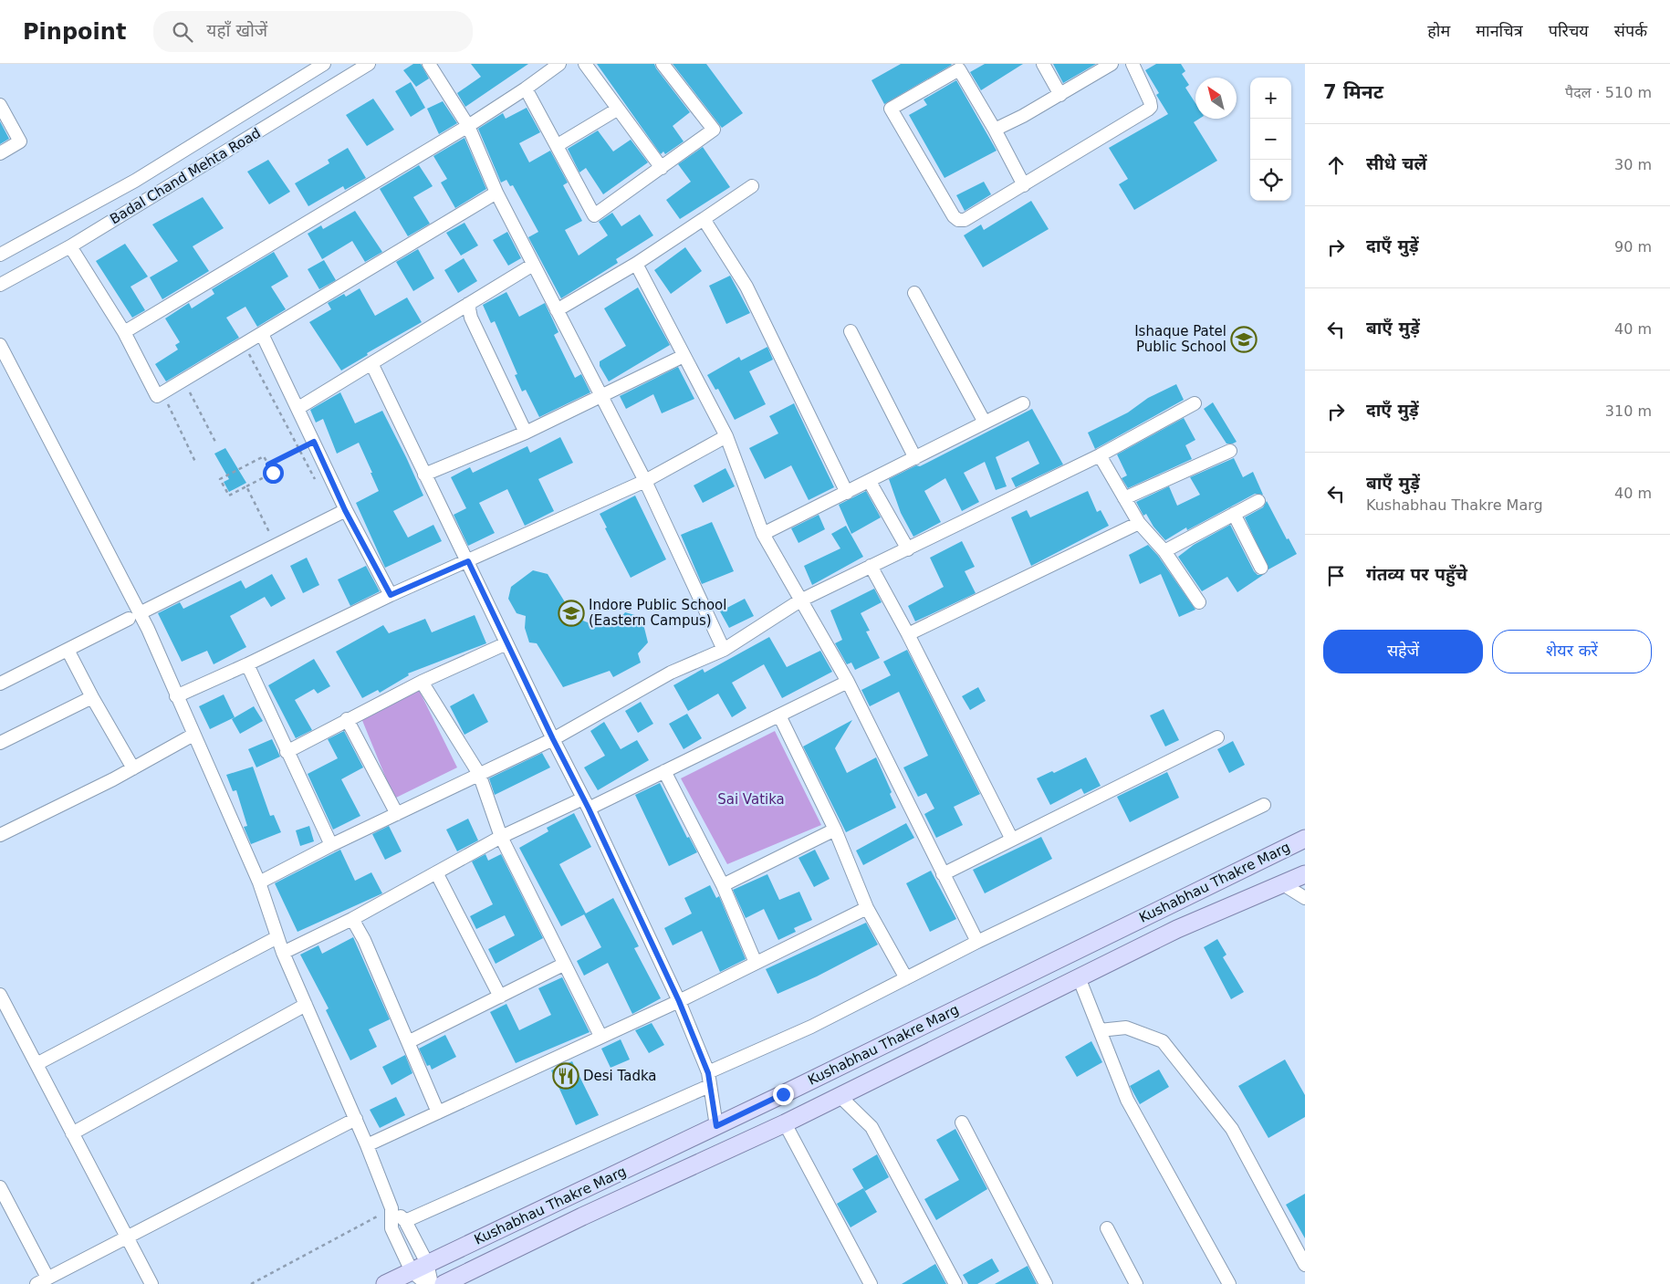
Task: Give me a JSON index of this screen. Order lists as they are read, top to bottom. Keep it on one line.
{"streets":{"main road":["Kushabhau Thakre Marg"],"street":["Badal Chand Mehta Road"]},"parks":["Sai Vatika"],"places":{"school or university":["Ishaque Patel Public School","Indore Public School (Eastern Campus)"],"restaurant":["Desi Tadka"]},"north":"top left","page":{"header":"Pinpoint","search":"यहाँ खोजें","nav":["होम","मानचित्र","परिचय","संपर्क"],"heading":["7 मिनट","पैदल · 510 m"],"map_buttons":["+","−"],"list":[["सीधे चलें","30 m"],["दाएँ मुड़ें","90 m"],["बाएँ मुड़ें","40 m"],["दाएँ मुड़ें","310 m"],["बाएँ मुड़ें","Kushabhau Thakre Marg","40 m"],"गंतव्य पर पहुँचे"],"buttons":["सहेजें","शेयर करें"]}}
